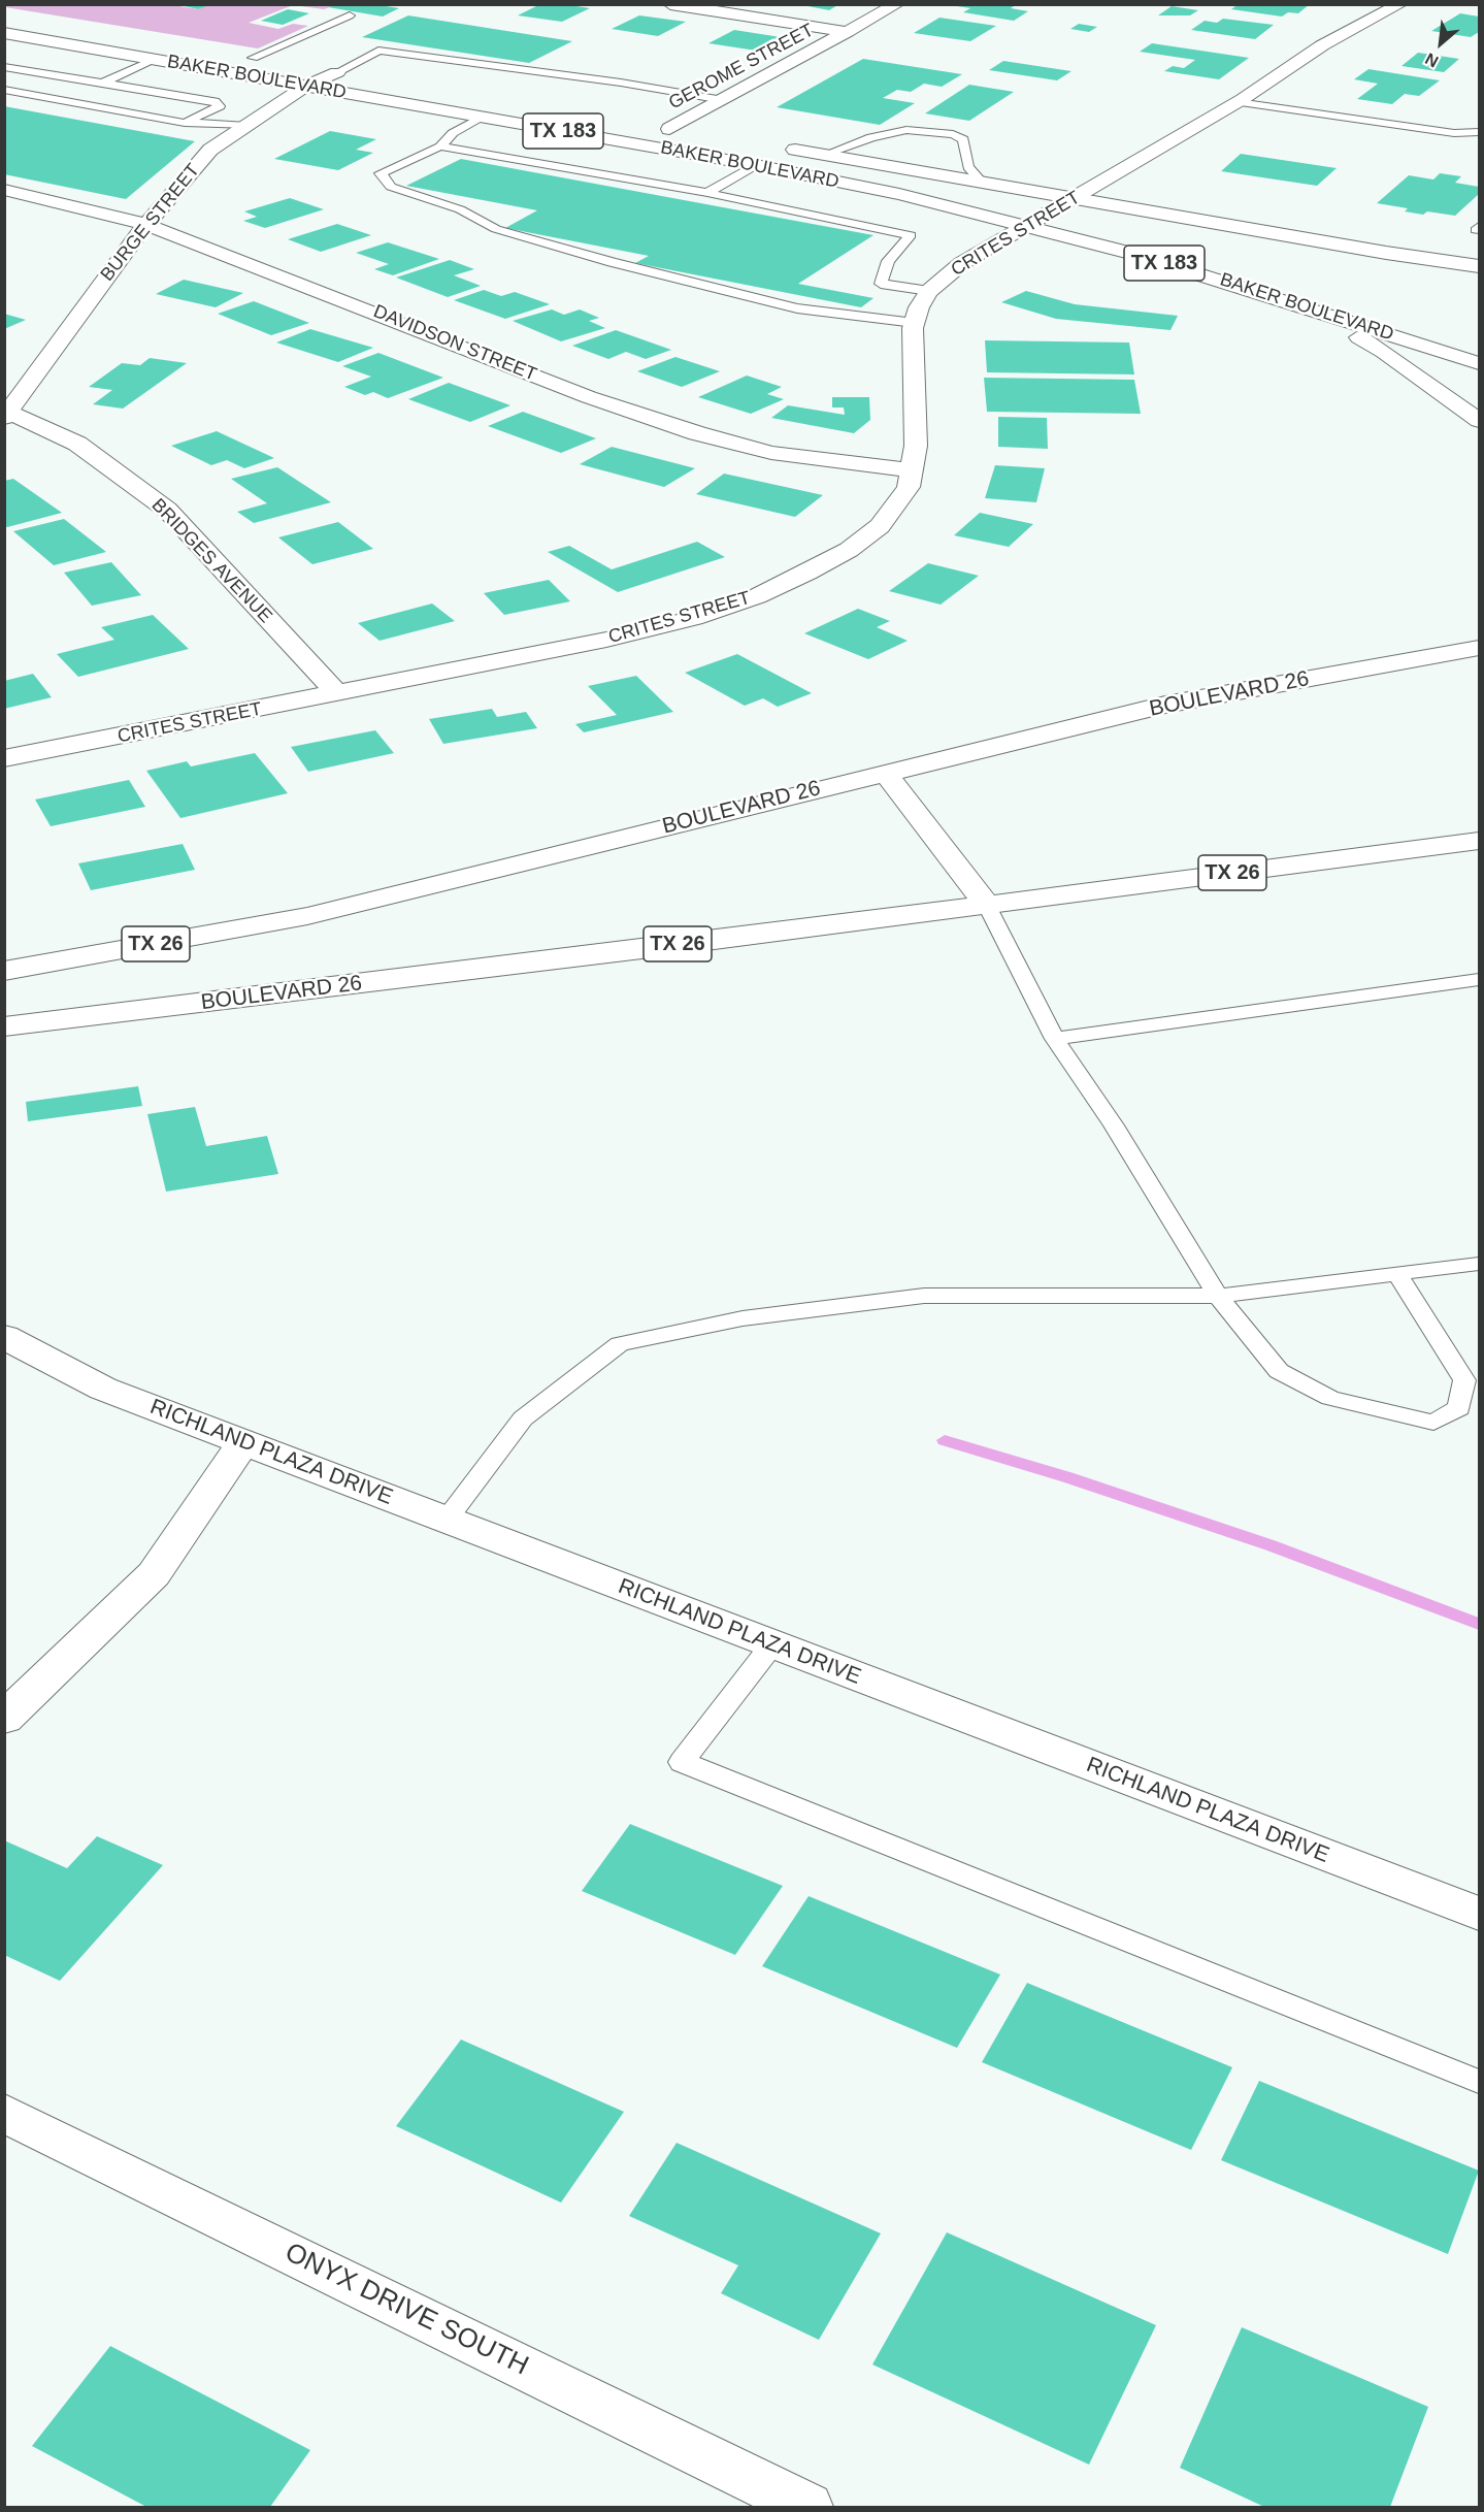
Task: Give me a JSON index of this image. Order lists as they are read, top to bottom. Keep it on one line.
{"streets":{"street":["GEROME STREET","BAKER BOULEVARD","TX 183","BURGE STREET","CRITES STREET","DAVIDSON STREET","BRIDGES AVENUE","BOULEVARD 26","TX 26","RICHLAND PLAZA DRIVE","ONYX DRIVE SOUTH"]},"crossings":[["GEROME STREET","BAKER BOULEVARD"],["BAKER BOULEVARD","BURGE STREET"],["BAKER BOULEVARD","CRITES STREET"],["BURGE STREET","DAVIDSON STREET"],["BURGE STREET","BRIDGES AVENUE"],["CRITES STREET","DAVIDSON STREET"],["CRITES STREET","BRIDGES AVENUE"]],"north":"bottom left"}
